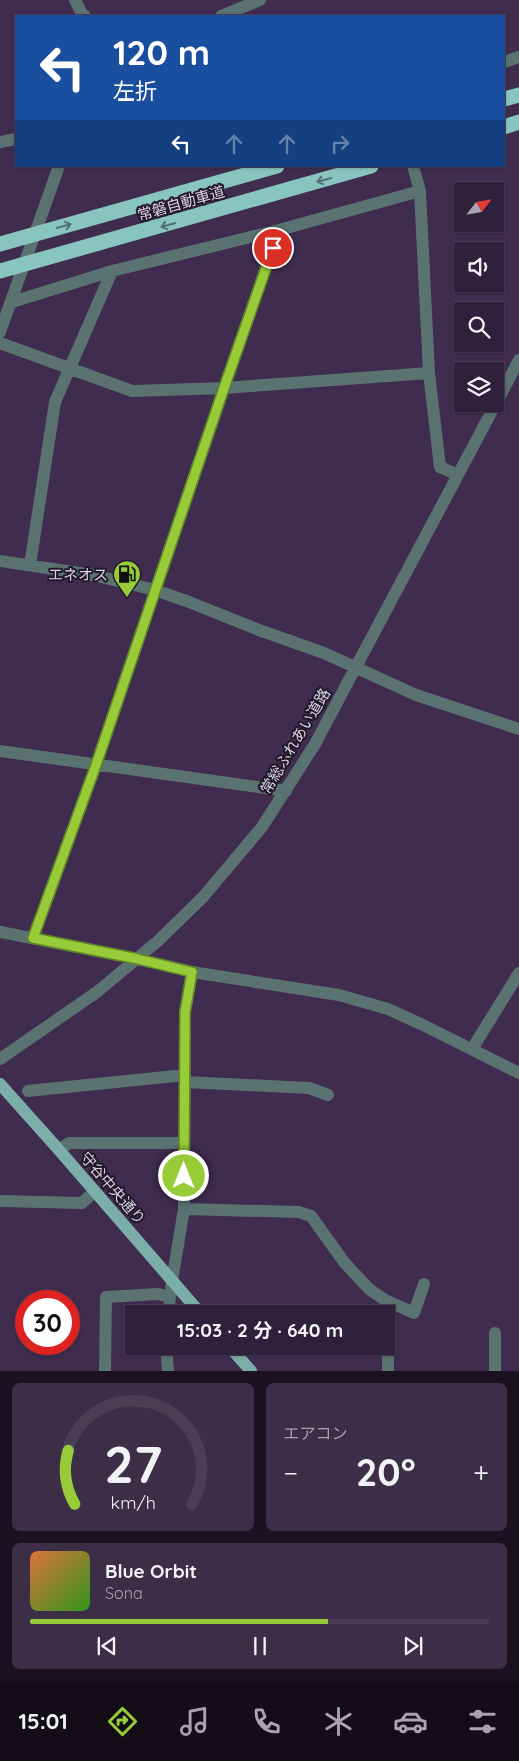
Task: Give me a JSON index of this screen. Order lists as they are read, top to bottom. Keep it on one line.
{"streets":{"highway":["常磐自動車道"],"main road":["守谷中央通り"],"street":["常総ふれあい道路"]},"places":{"fuel station":["エネオス"]},"north":"top right","page":{"turn":["120 m","左折"],"limit":"30","trip":"15:03 · 2 分 · 640 m","tile":"エアコン","heat":["−","20°","+"],"song":["Blue Orbit","Sona"],"tabs":"15:01","gauge":["27","km/h"]}}
